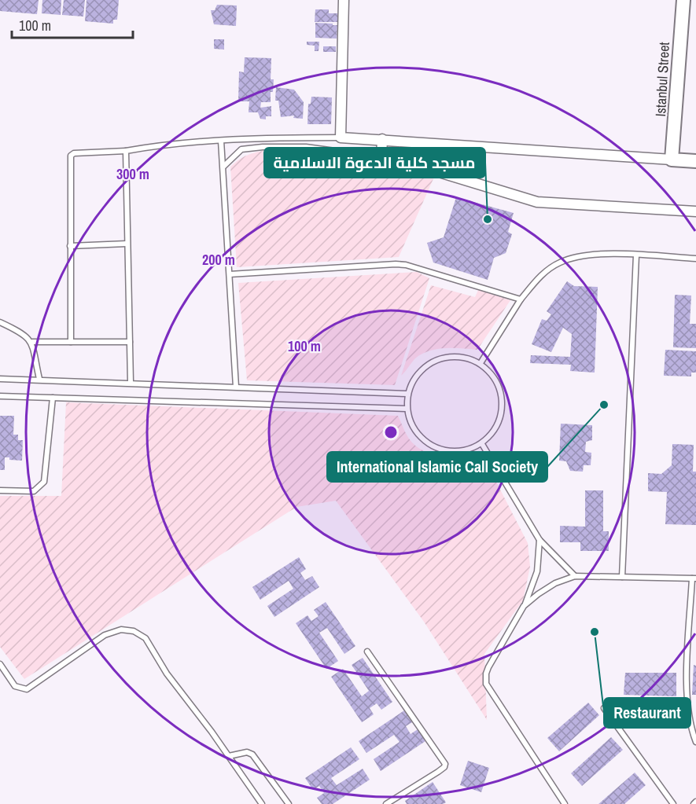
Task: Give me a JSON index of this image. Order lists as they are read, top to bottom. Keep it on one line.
{"streets":{"street":["Istanbul Street"]},"places":["مسجد كلية الدعوة الاسلامية","International Islamic Call Society","Restaurant"],"scale_bar":"100 m","rings":["300 m","200 m","100 m"]}
